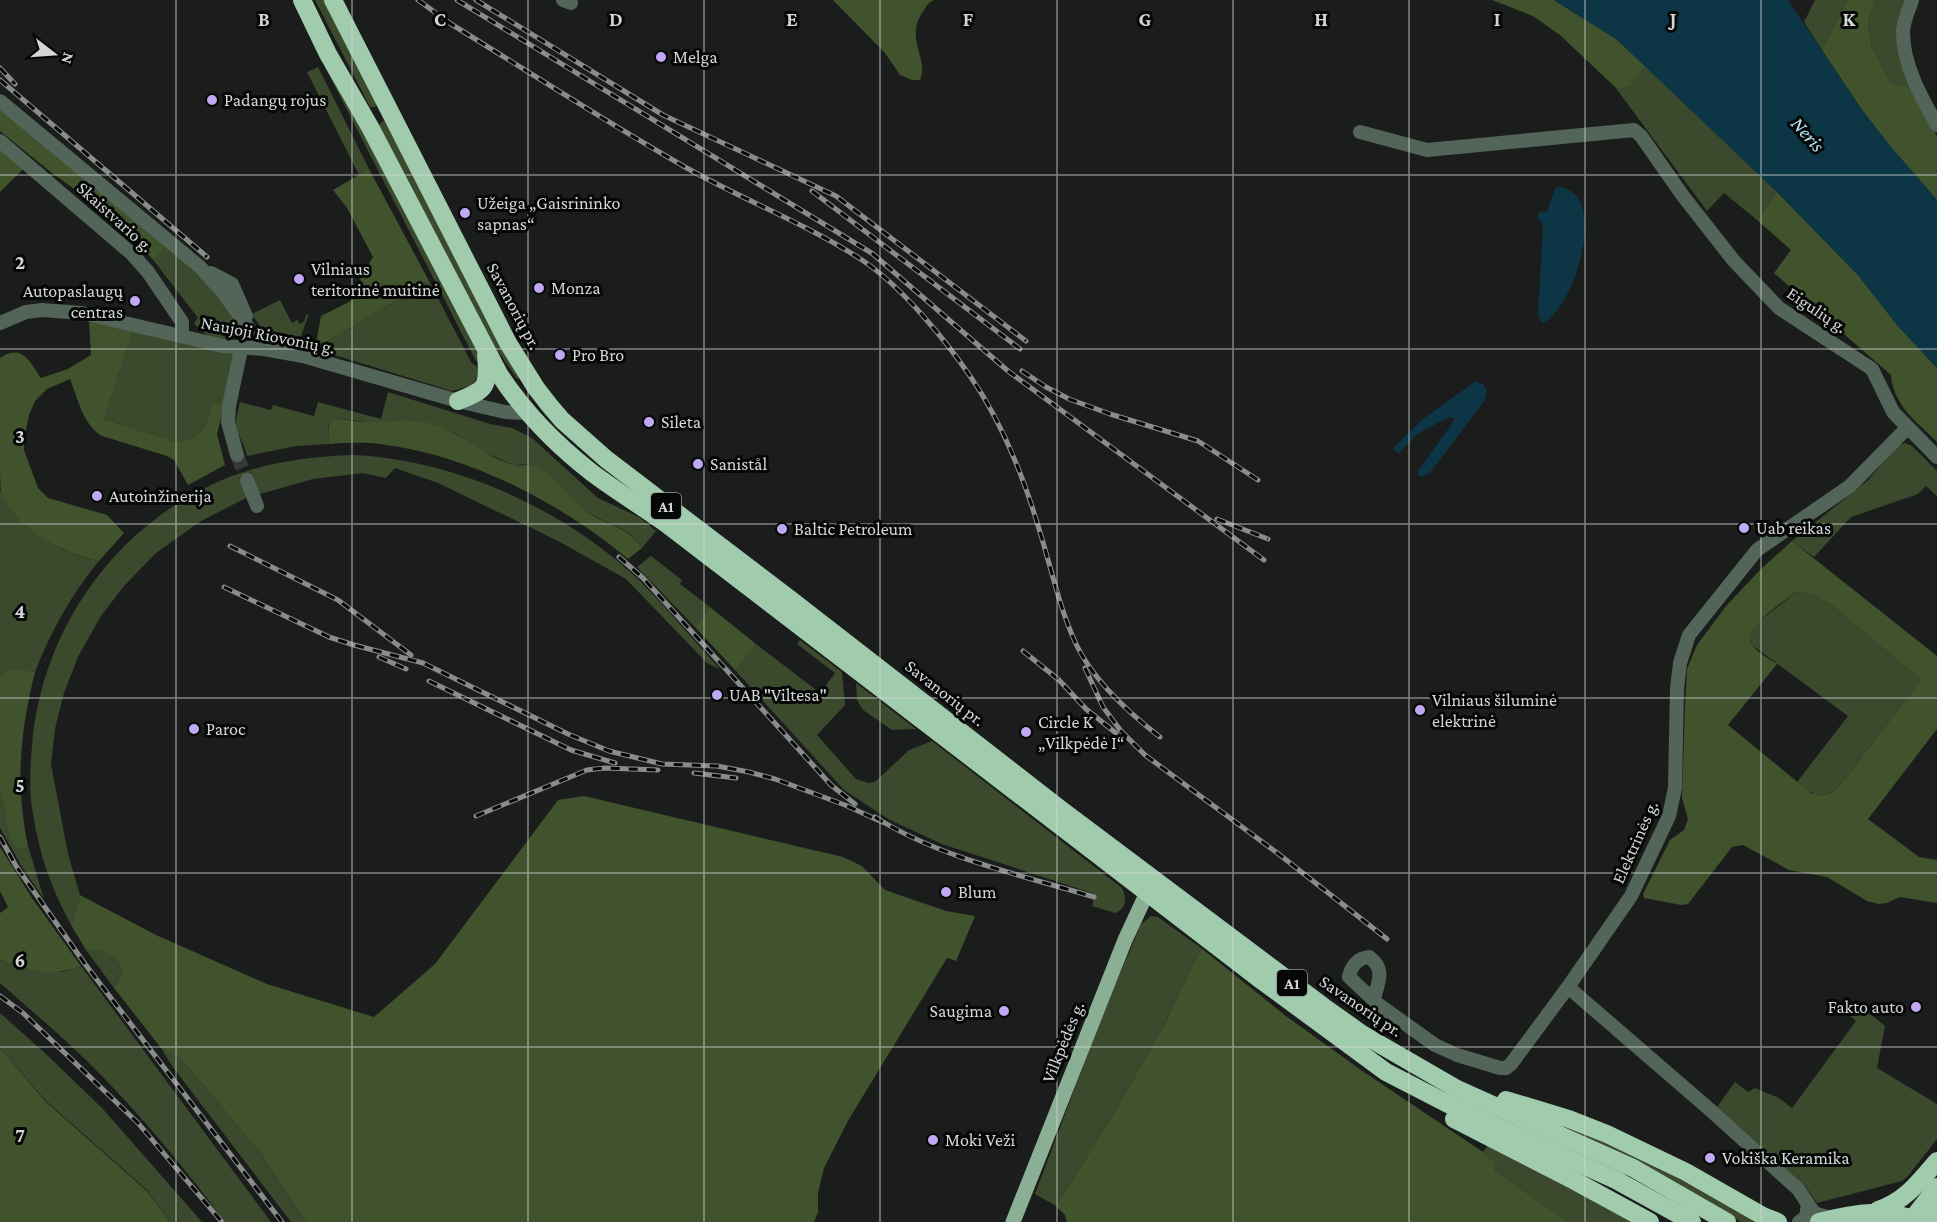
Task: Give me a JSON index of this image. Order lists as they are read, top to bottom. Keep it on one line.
{"streets":{"highway":["Savanorių pr.","A1"],"main road":["Vilkpėdės g."],"street":["Skaistvario g.","Eigulių g.","Naujoji Riovonių g.","Elektrinės g."]},"crossings":[["Skaistvario g.","Naujoji Riovonių g."],["Savanorių pr.","Naujoji Riovonių g."],["Savanorių pr.","Vilkpėdės g."],["Eigulių g.","Elektrinės g."]],"water":["Neris"],"places":["Melga","Padangų rojus","Užeiga „Gaisrininko sapnas“","Vilniaus teritorinė muitinė","Monza","Autopaslaugų centras","Pro Bro","Sileta","Sanistål","Autoinžinerija","Uab reikas","Baltic Petroleum","UAB \"Viltesa\"","Vilniaus šiluminė elektrinė","Paroc","Circle K „Vilkpėdė I“","Blum","Fakto auto","Saugima","Moki Veži","Vokiška Keramika"],"north":"right","grid":{"columns":["B","C","D","E","F","G","H","I","J","K"],"rows":["2","3","4","5","6","7"]}}
